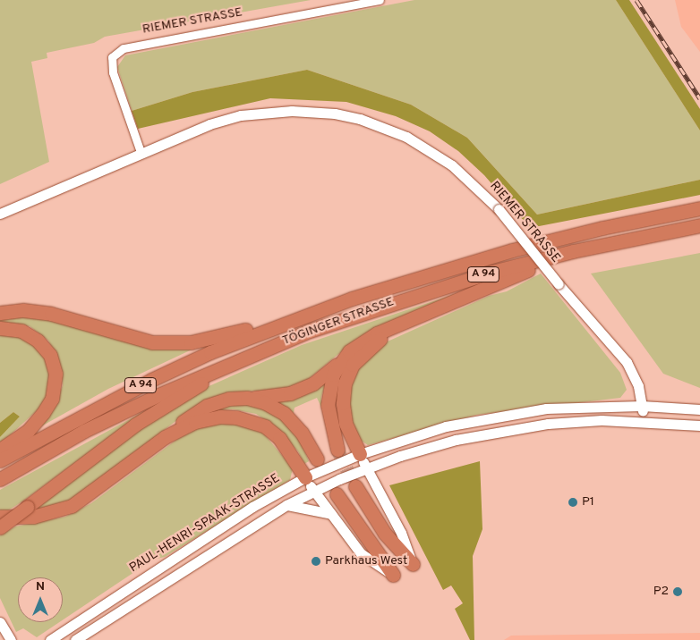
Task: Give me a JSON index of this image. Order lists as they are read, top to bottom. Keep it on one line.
{"streets":{"highway":["A 94","TÖGINGER STRASSE"],"main road":["RIEMER STRASSE","PAUL-HENRI-SPAAK-STRASSE"]},"crossings":[["RIEMER STRASSE","PAUL-HENRI-SPAAK-STRASSE"]],"places":["P1","Parkhaus West","P2"],"north":"top"}
